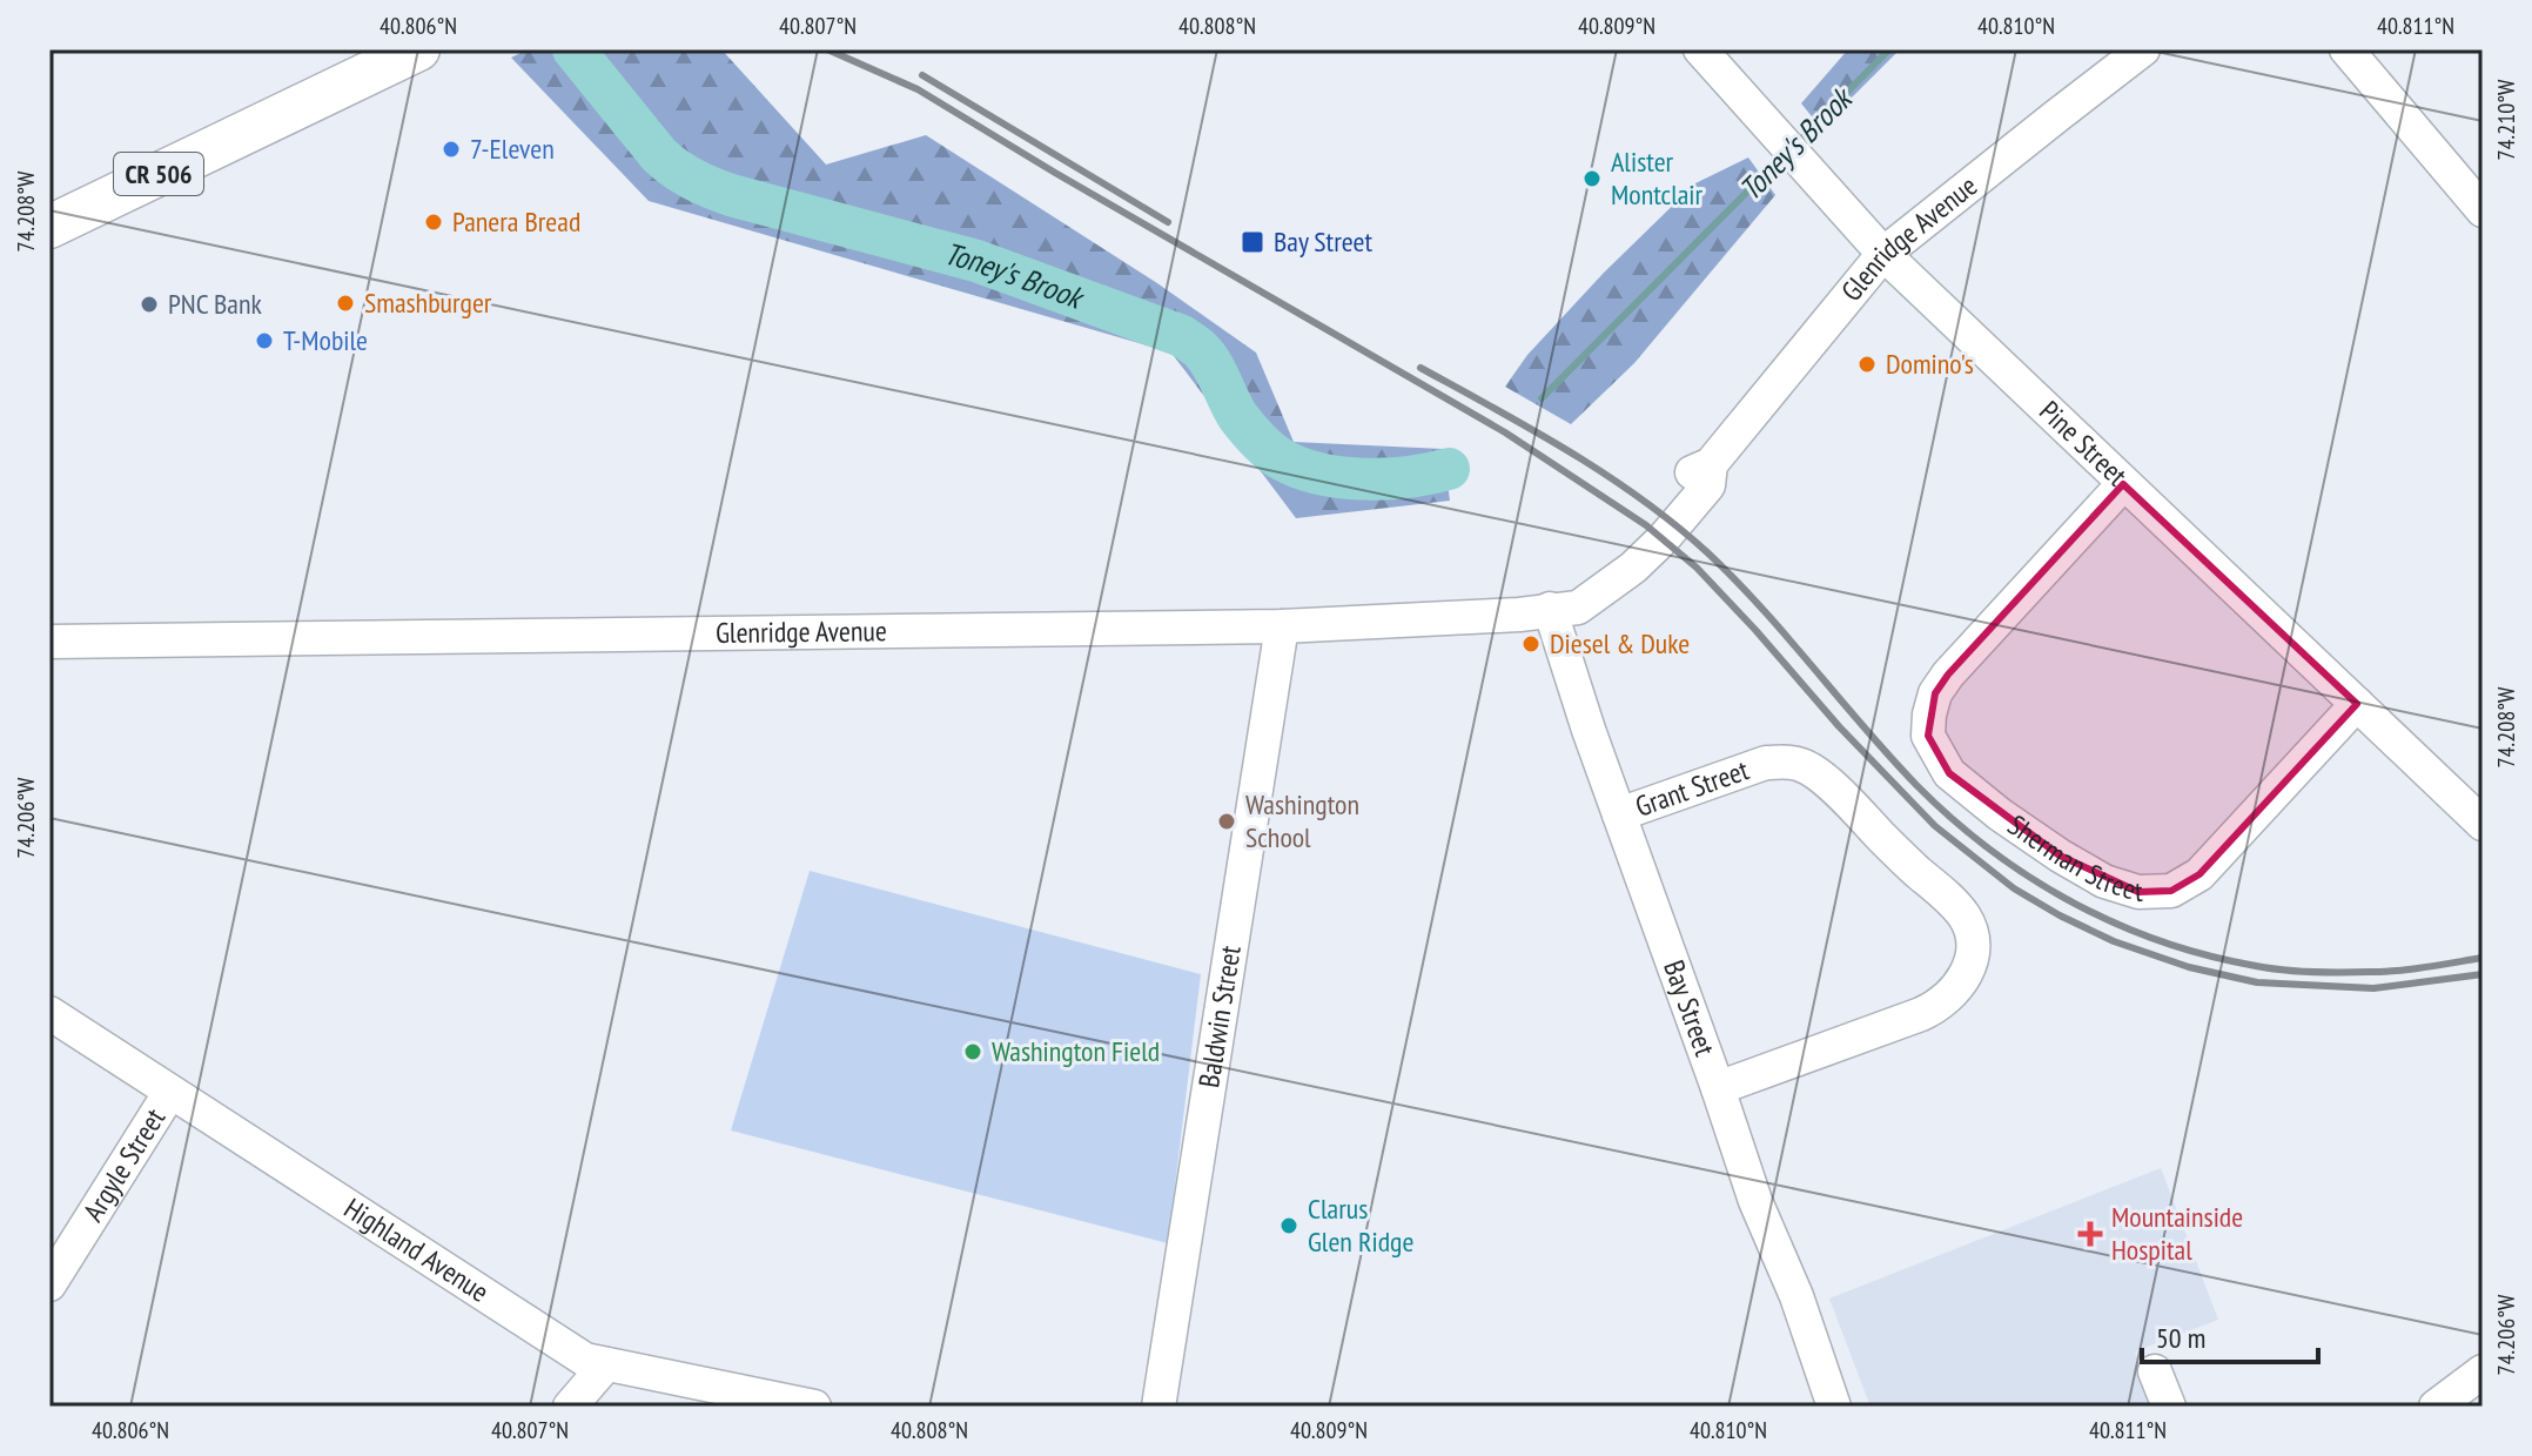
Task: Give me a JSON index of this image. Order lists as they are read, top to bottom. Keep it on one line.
{"streets":{"main road":["CR 506"],"street":["Glenridge Avenue","Pine Street","Grant Street","Sherman Street","Bay Street","Baldwin Street","Argyle Street","Highland Avenue"]},"crossings":[["Glenridge Avenue","Pine Street"],["Glenridge Avenue","Bay Street"],["Glenridge Avenue","Baldwin Street"],["Pine Street","Sherman Street"],["Grant Street","Bay Street"],["Argyle Street","Highland Avenue"]],"water":["Toney's Brook"],"places":{"other":["7-Eleven","Alister Montclair","Panera Bread","Smashburger","PNC Bank","T-Mobile","Domino's","Diesel & Duke","Washington School","Washington Field","Clarus Glen Ridge"],"transit":["Bay Street"],"health":["Mountainside Hospital"]},"scale_bar":"50 m","coordinates":["40.806°N","40.807°N","40.808°N","40.809°N","40.810°N","40.811°N","74.210°W","74.208°W","74.206°W"]}
